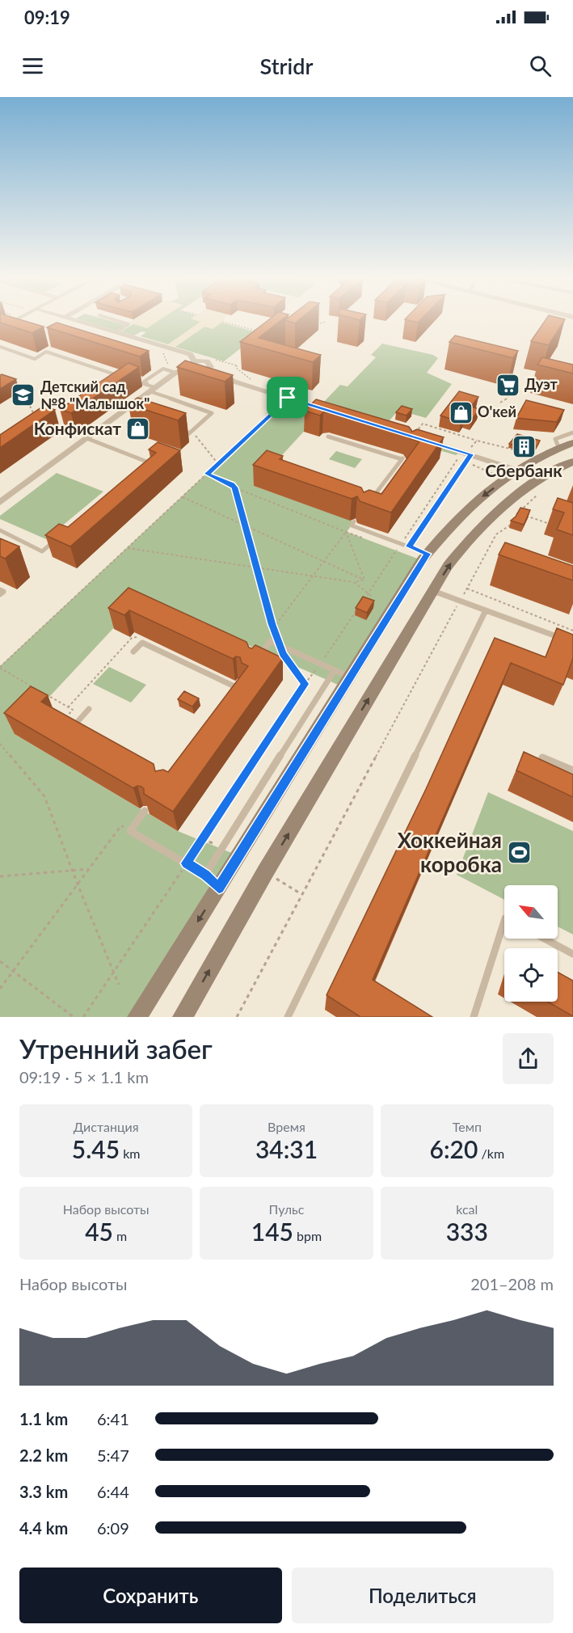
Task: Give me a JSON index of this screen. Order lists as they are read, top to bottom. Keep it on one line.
{"places":{"supermarket":["Дуэт"],"school or university":["Детский сад №8 \"Малышок\""],"shop":["О'кей","Конфискат"],"building":["Сбербанк"],"sports":["Хоккейная коробка"]},"north":"top left","page":{"status":"09:19","header":"Stridr","heading":["Утренний забег","09:19 · 5 × 1.1 km"],"stats":[["Дистанция","5.45 km"],["Время","34:31"],["Темп","6:20 /km"],["Набор высоты","45 m"],["Пульс","145 bpm"],["kcal","333"]],"chart":["Набор высоты","201–208 m"],"list":[{"name":"1.1 km","note":"6:41"},{"name":"2.2 km","note":"5:47"},{"name":"3.3 km","note":"6:44"},{"name":"4.4 km","note":"6:09"}],"buttons":["Сохранить","Поделиться"]}}
